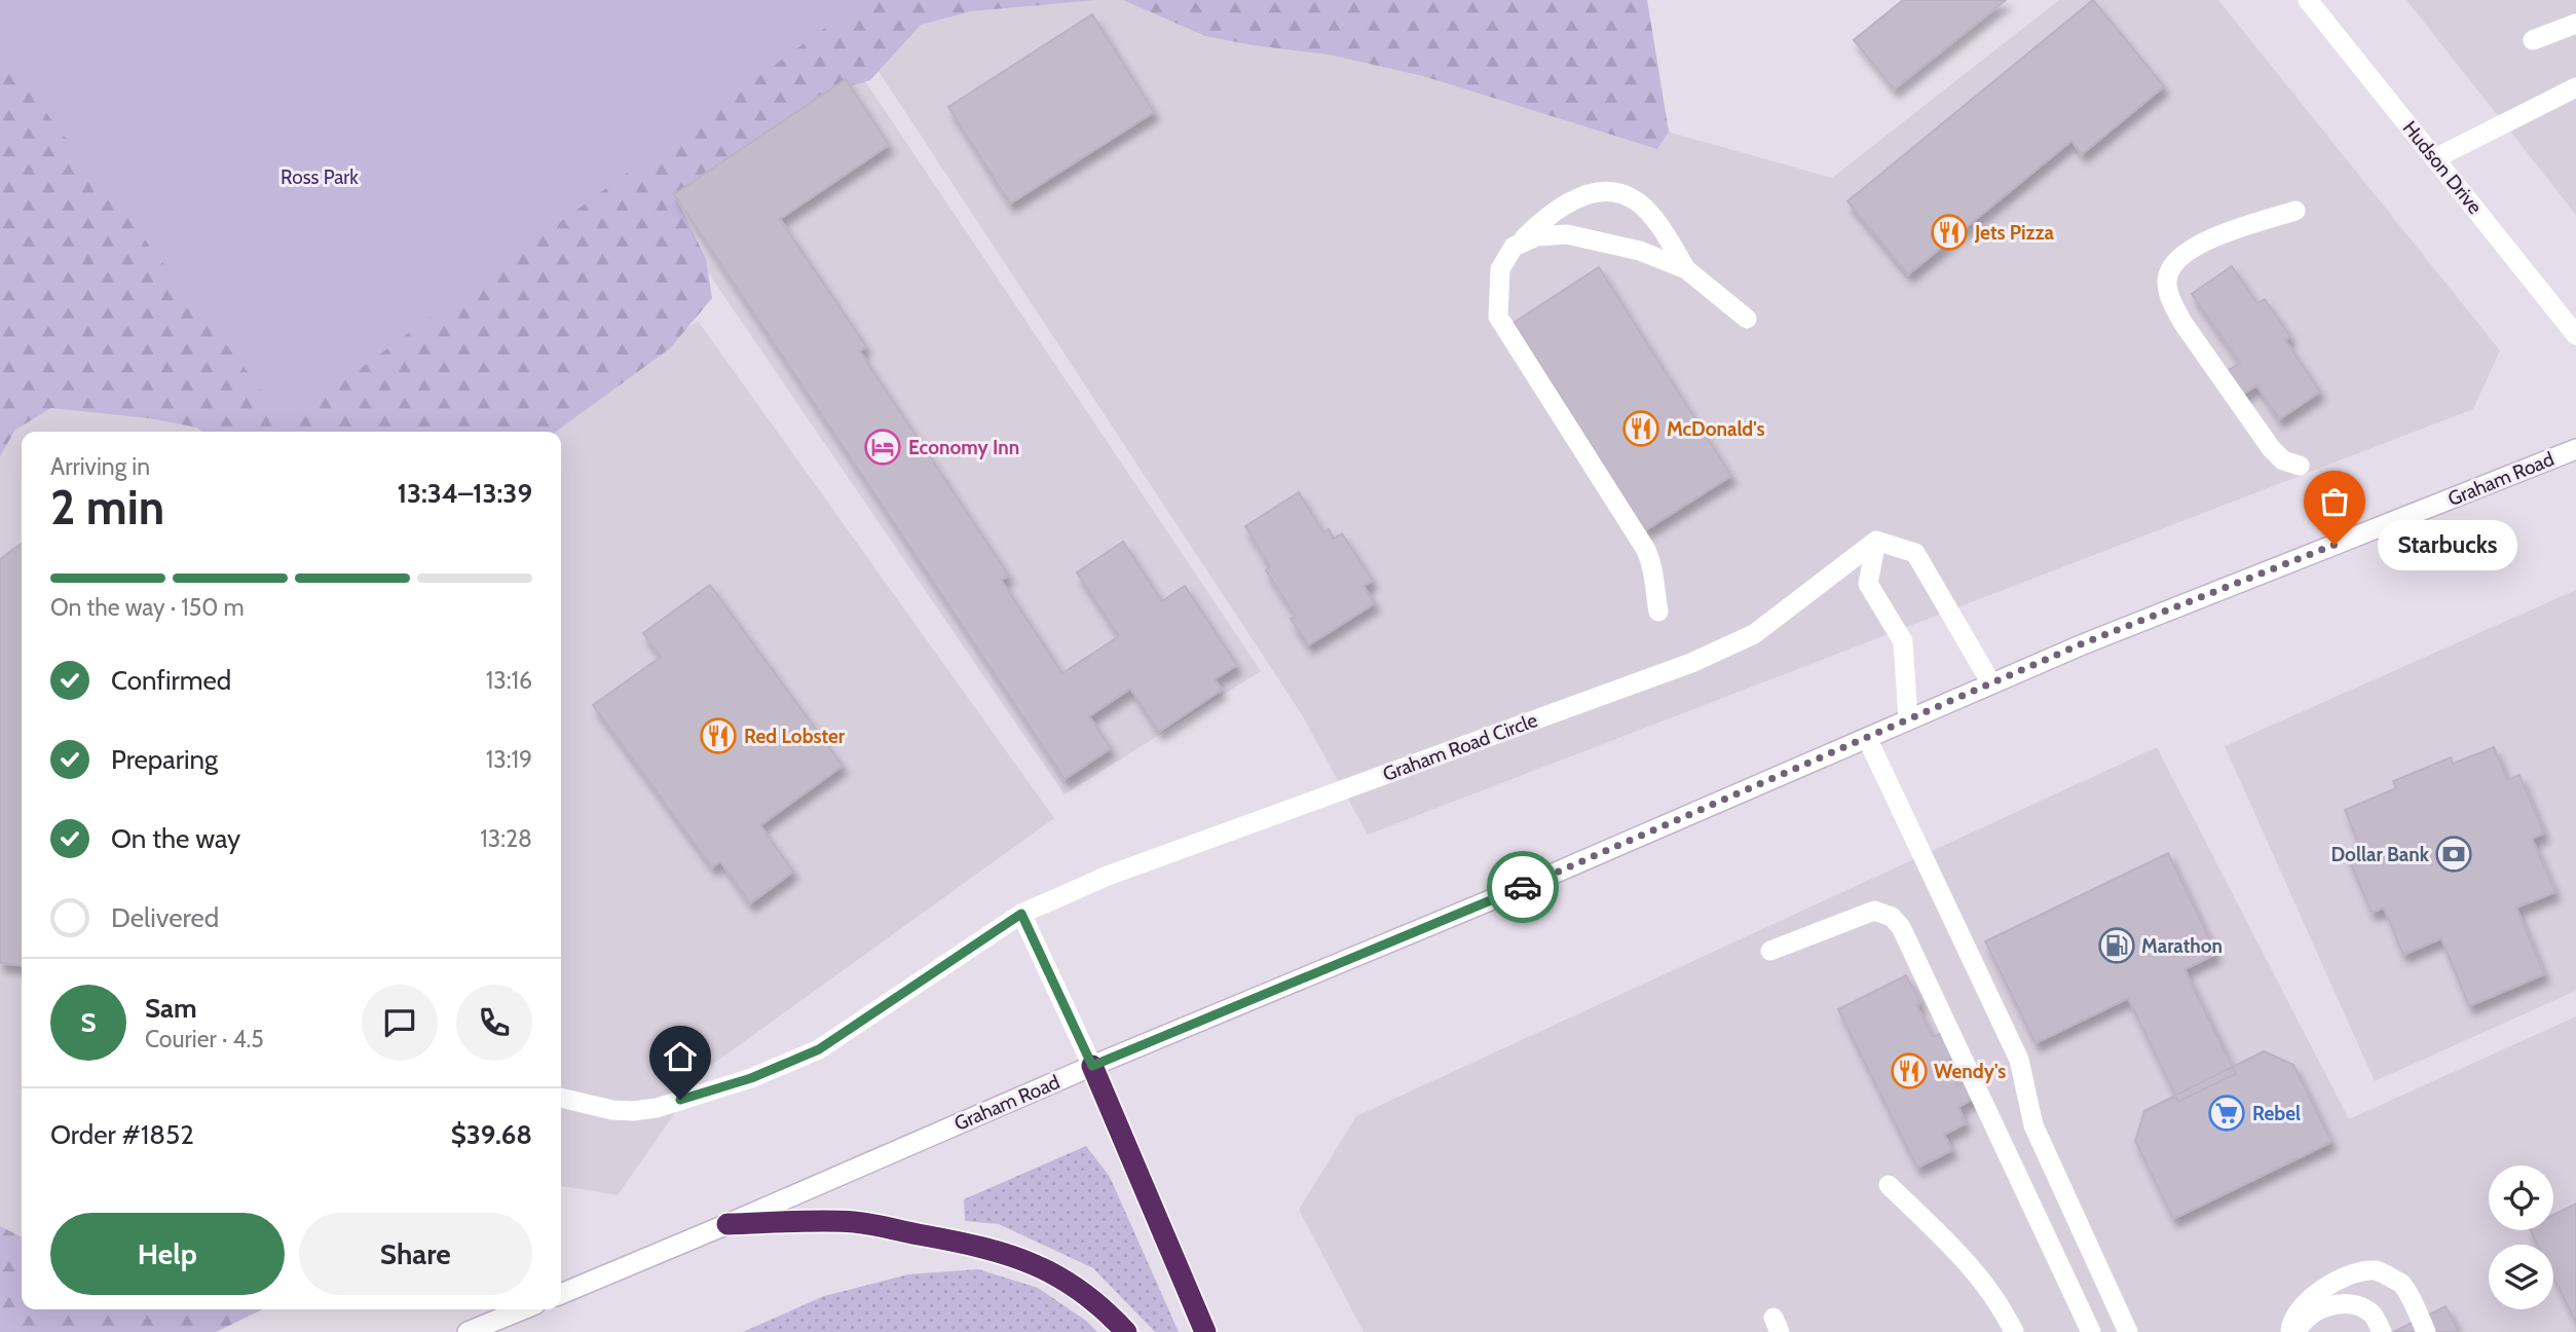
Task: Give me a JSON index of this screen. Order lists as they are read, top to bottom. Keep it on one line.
{"streets":{"main road":["Hudson Drive","Graham Road","Graham Road Circle"]},"parks":["Ross Park"],"places":{"restaurant":["Jets Pizza","McDonald's","Red Lobster","Wendy's"],"hotel":["Economy Inn"],"other":["Starbucks"],"bank":["Dollar Bank"],"fuel station":["Marathon"],"supermarket":["Rebel"]},"page":{"heading":["2 min","Arriving in","13:34–13:39"],"panel":["Sam","Courier · 4.5","Order #1852","$39.68"],"bubble":"Starbucks","bar":"On the way · 150 m","list":[["Confirmed","13:16"],["Preparing","13:19"],["On the way","13:28"],"Delivered"],"round":"S","buttons":["Help","Share"]}}
